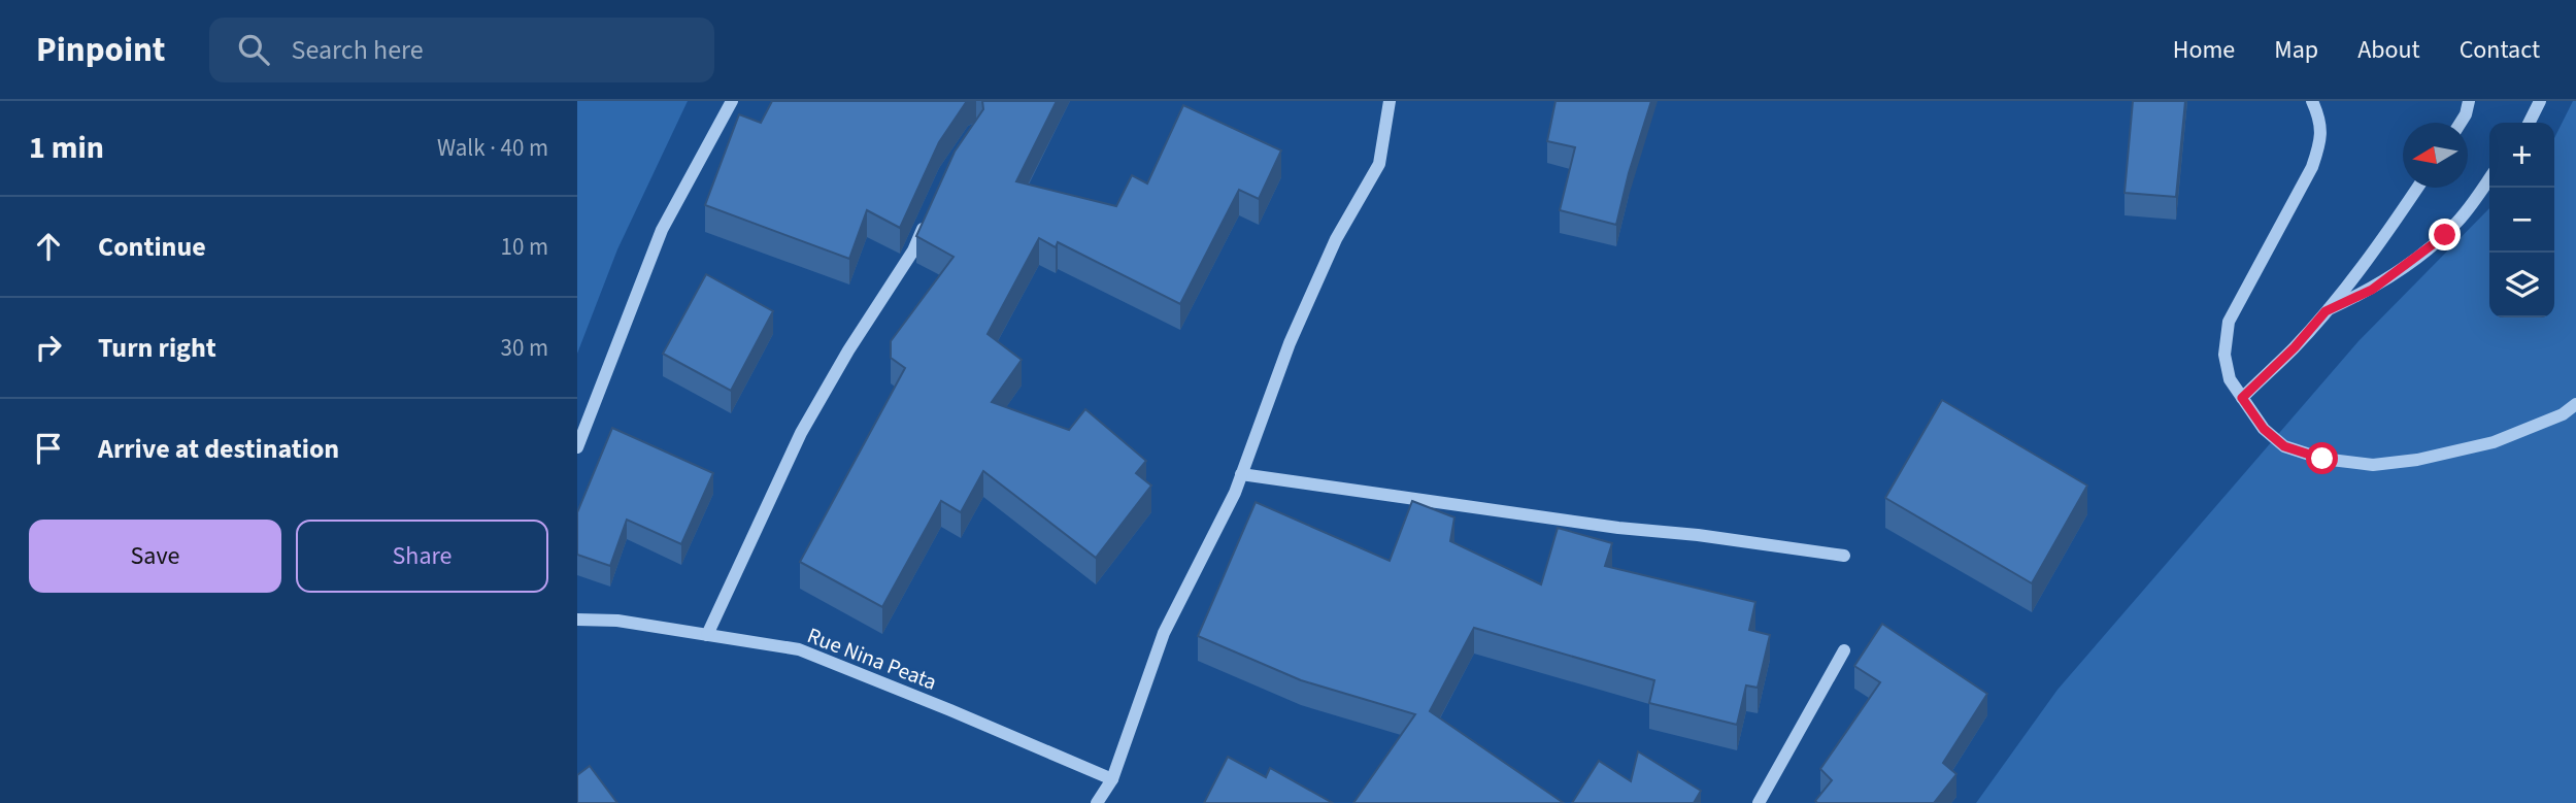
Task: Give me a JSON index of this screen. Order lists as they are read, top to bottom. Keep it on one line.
{"streets":{"street":["Rue Nina Peata"]},"north":"left","page":{"header":"Pinpoint","search":"Search here","nav":["Home","Map","About","Contact"],"heading":["1 min","Walk · 40 m"],"map_buttons":["+","−"],"list":[["Continue","10 m"],["Turn right","30 m"],"Arrive at destination"],"buttons":["Save","Share"]}}
